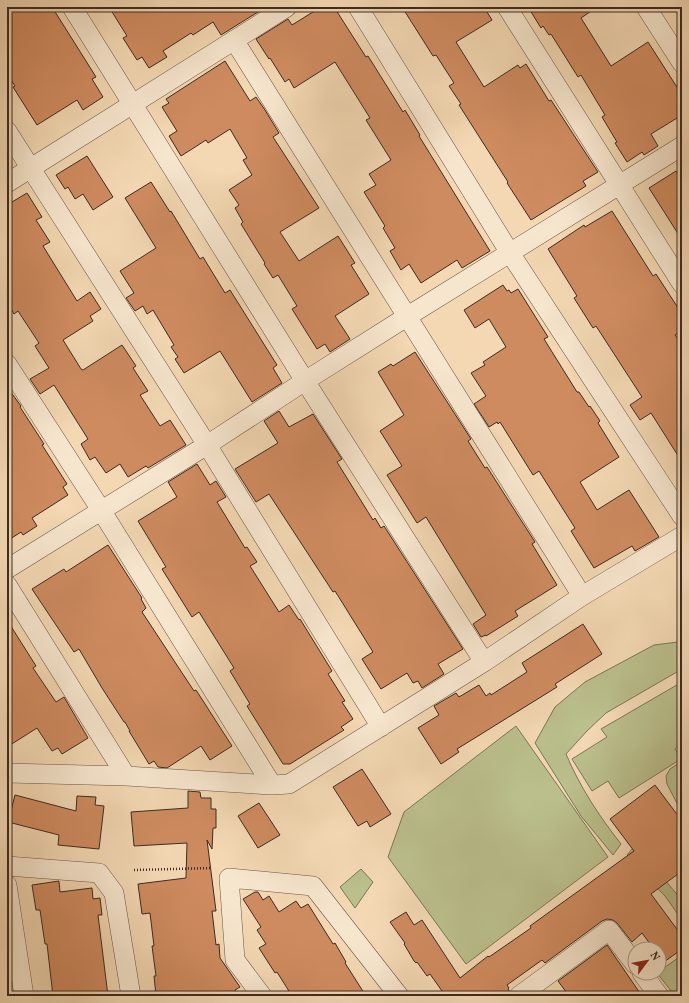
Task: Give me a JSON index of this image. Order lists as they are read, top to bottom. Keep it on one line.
{"north":"top right"}
